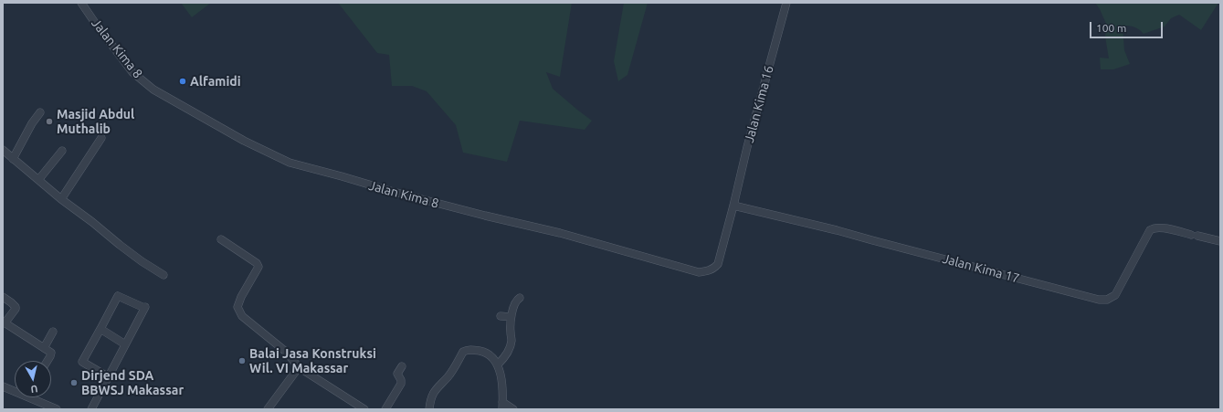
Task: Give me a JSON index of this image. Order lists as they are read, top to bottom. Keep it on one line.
{"streets":{"street":["Jalan Kima 8","Jalan Kima 16","Jalan Kima 17"]},"crossings":[["Jalan Kima 8","Jalan Kima 16"],["Jalan Kima 8","Jalan Kima 17"],["Jalan Kima 16","Jalan Kima 17"]],"places":["Alfamidi","Masjid Abdul Muthalib","Balai Jasa Konstruksi Wil. VI Makassar","Dirjend SDA BBWSJ Makassar"],"scale_bar":"100 m","north":"bottom"}
